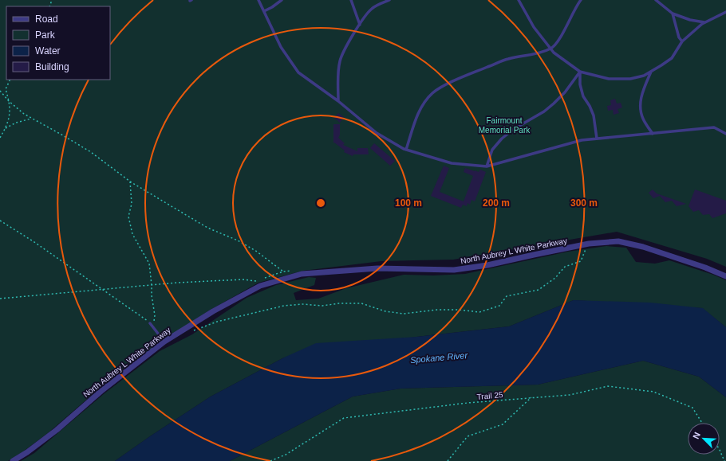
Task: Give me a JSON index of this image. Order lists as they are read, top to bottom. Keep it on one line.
{"streets":{"street":["North Aubrey L White Parkway"],"path":["Trail 25"]},"water":["Spokane River"],"parks":["Fairmount Memorial Park"],"legend":["Road","Park","Water","Building"],"north":"top left","rings":["100 m","200 m","300 m"]}
